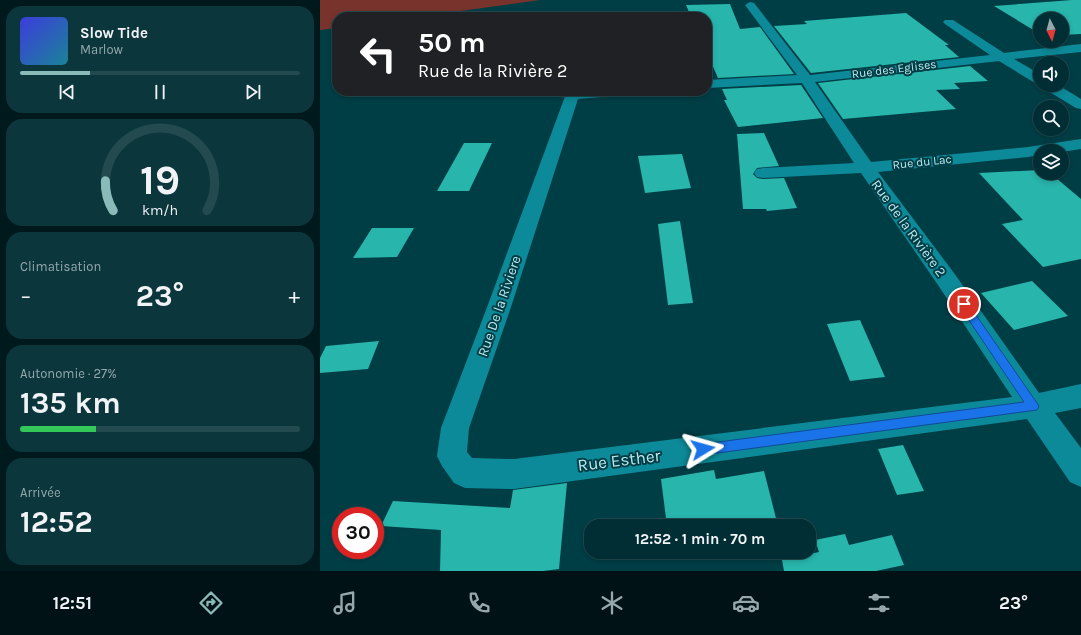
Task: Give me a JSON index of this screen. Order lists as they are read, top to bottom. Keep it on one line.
{"streets":{"street":["Rue des Eglises","Rue du Lac","Rue de la Rivière 2","Rue De la Riviere","Rue Esther"]},"crossings":[["Rue des Eglises","Rue de la Rivière 2"],["Rue du Lac","Rue de la Rivière 2"],["Rue de la Rivière 2","Rue Esther"],["Rue De la Riviere","Rue Esther"]],"north":"bottom","page":{"turn":["50 m","Rue de la Rivière 2"],"song":["Slow Tide","Marlow"],"tile":["Climatisation",["Autonomie · 27%","135 km"],["Arrivée","12:52"]],"heat":["−","23°","+"],"limit":"30","trip":"12:52 · 1 min · 70 m","tabs":["12:51","23°"],"gauge":["19","km/h"]}}
